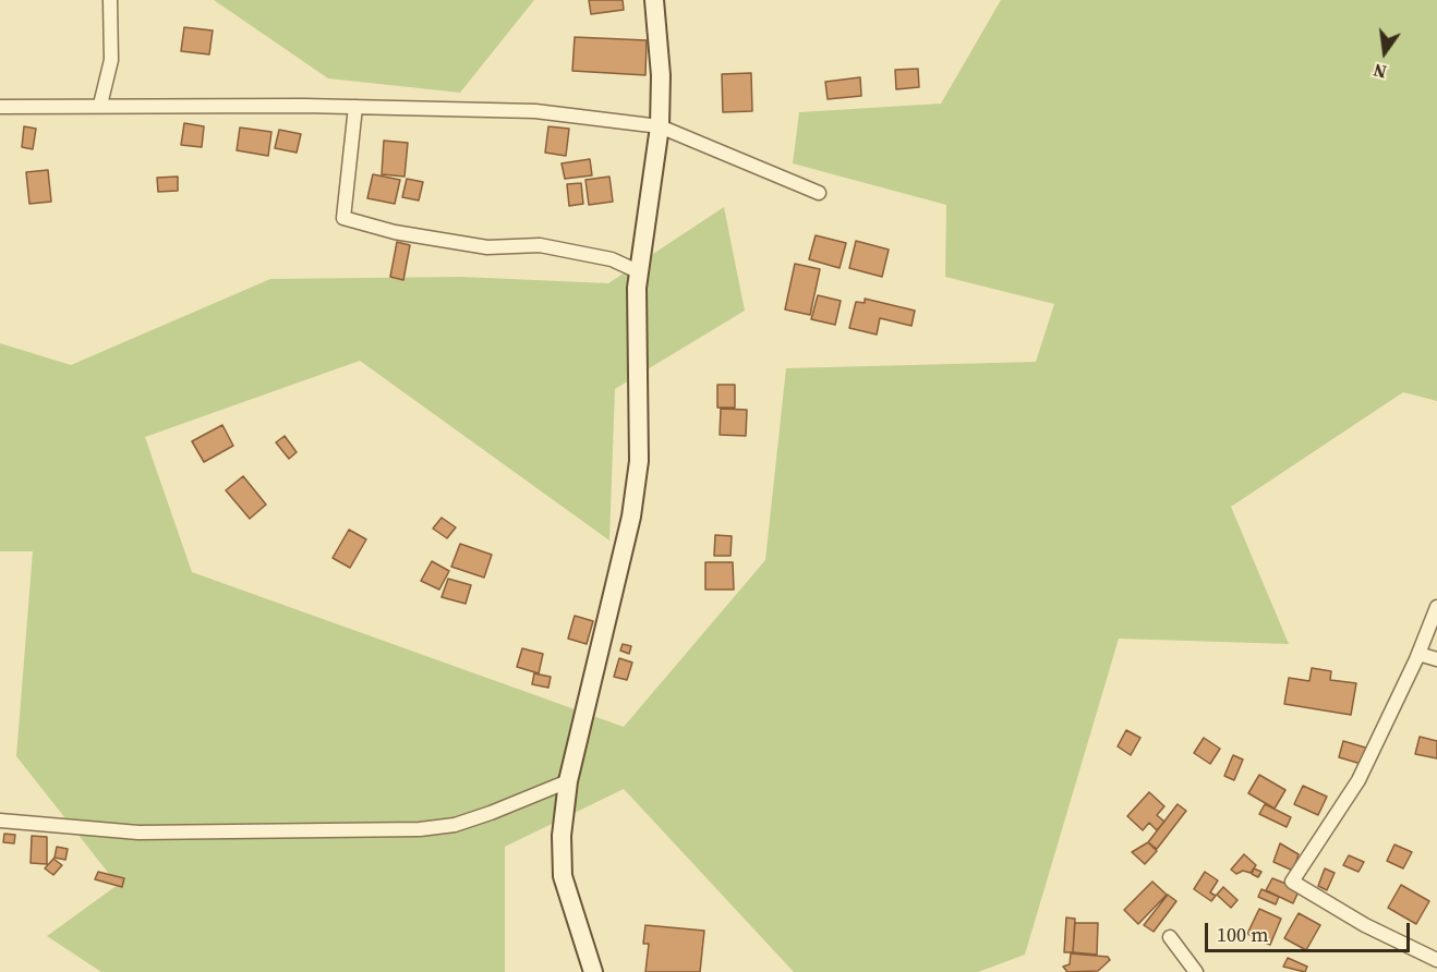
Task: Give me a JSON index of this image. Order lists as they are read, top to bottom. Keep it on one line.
{"scale_bar":"100 m","north":"bottom"}
